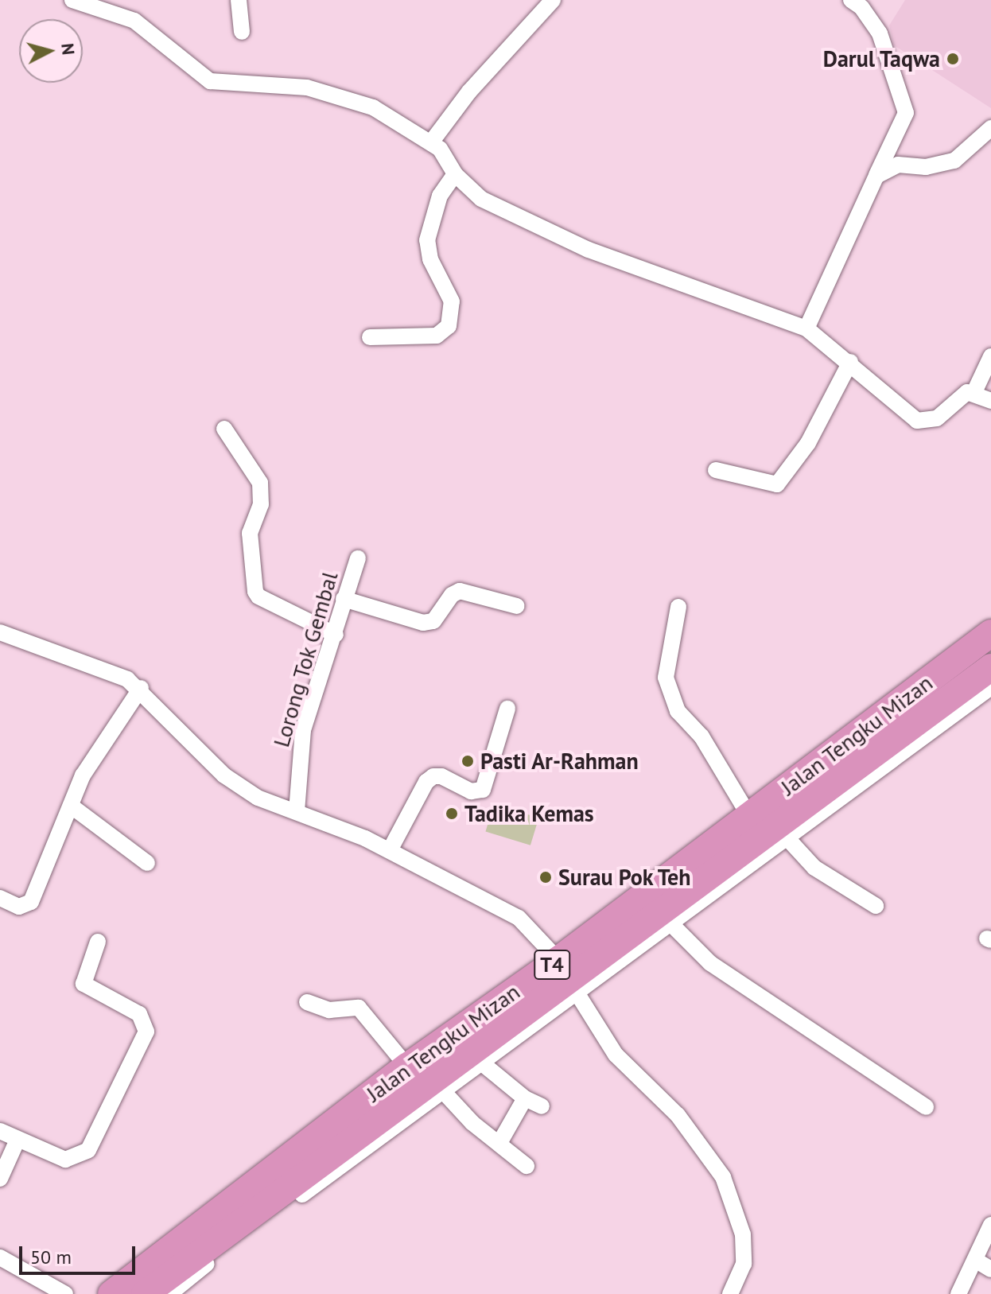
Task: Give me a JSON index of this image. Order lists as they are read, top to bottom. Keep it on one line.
{"streets":{"highway":["Jalan Tengku Mizan","T4"],"street":["Lorong Tok Gembal"]},"places":["Darul Taqwa","Pasti Ar-Rahman","Tadika Kemas","Surau Pok Teh"],"scale_bar":"50 m","north":"right"}
